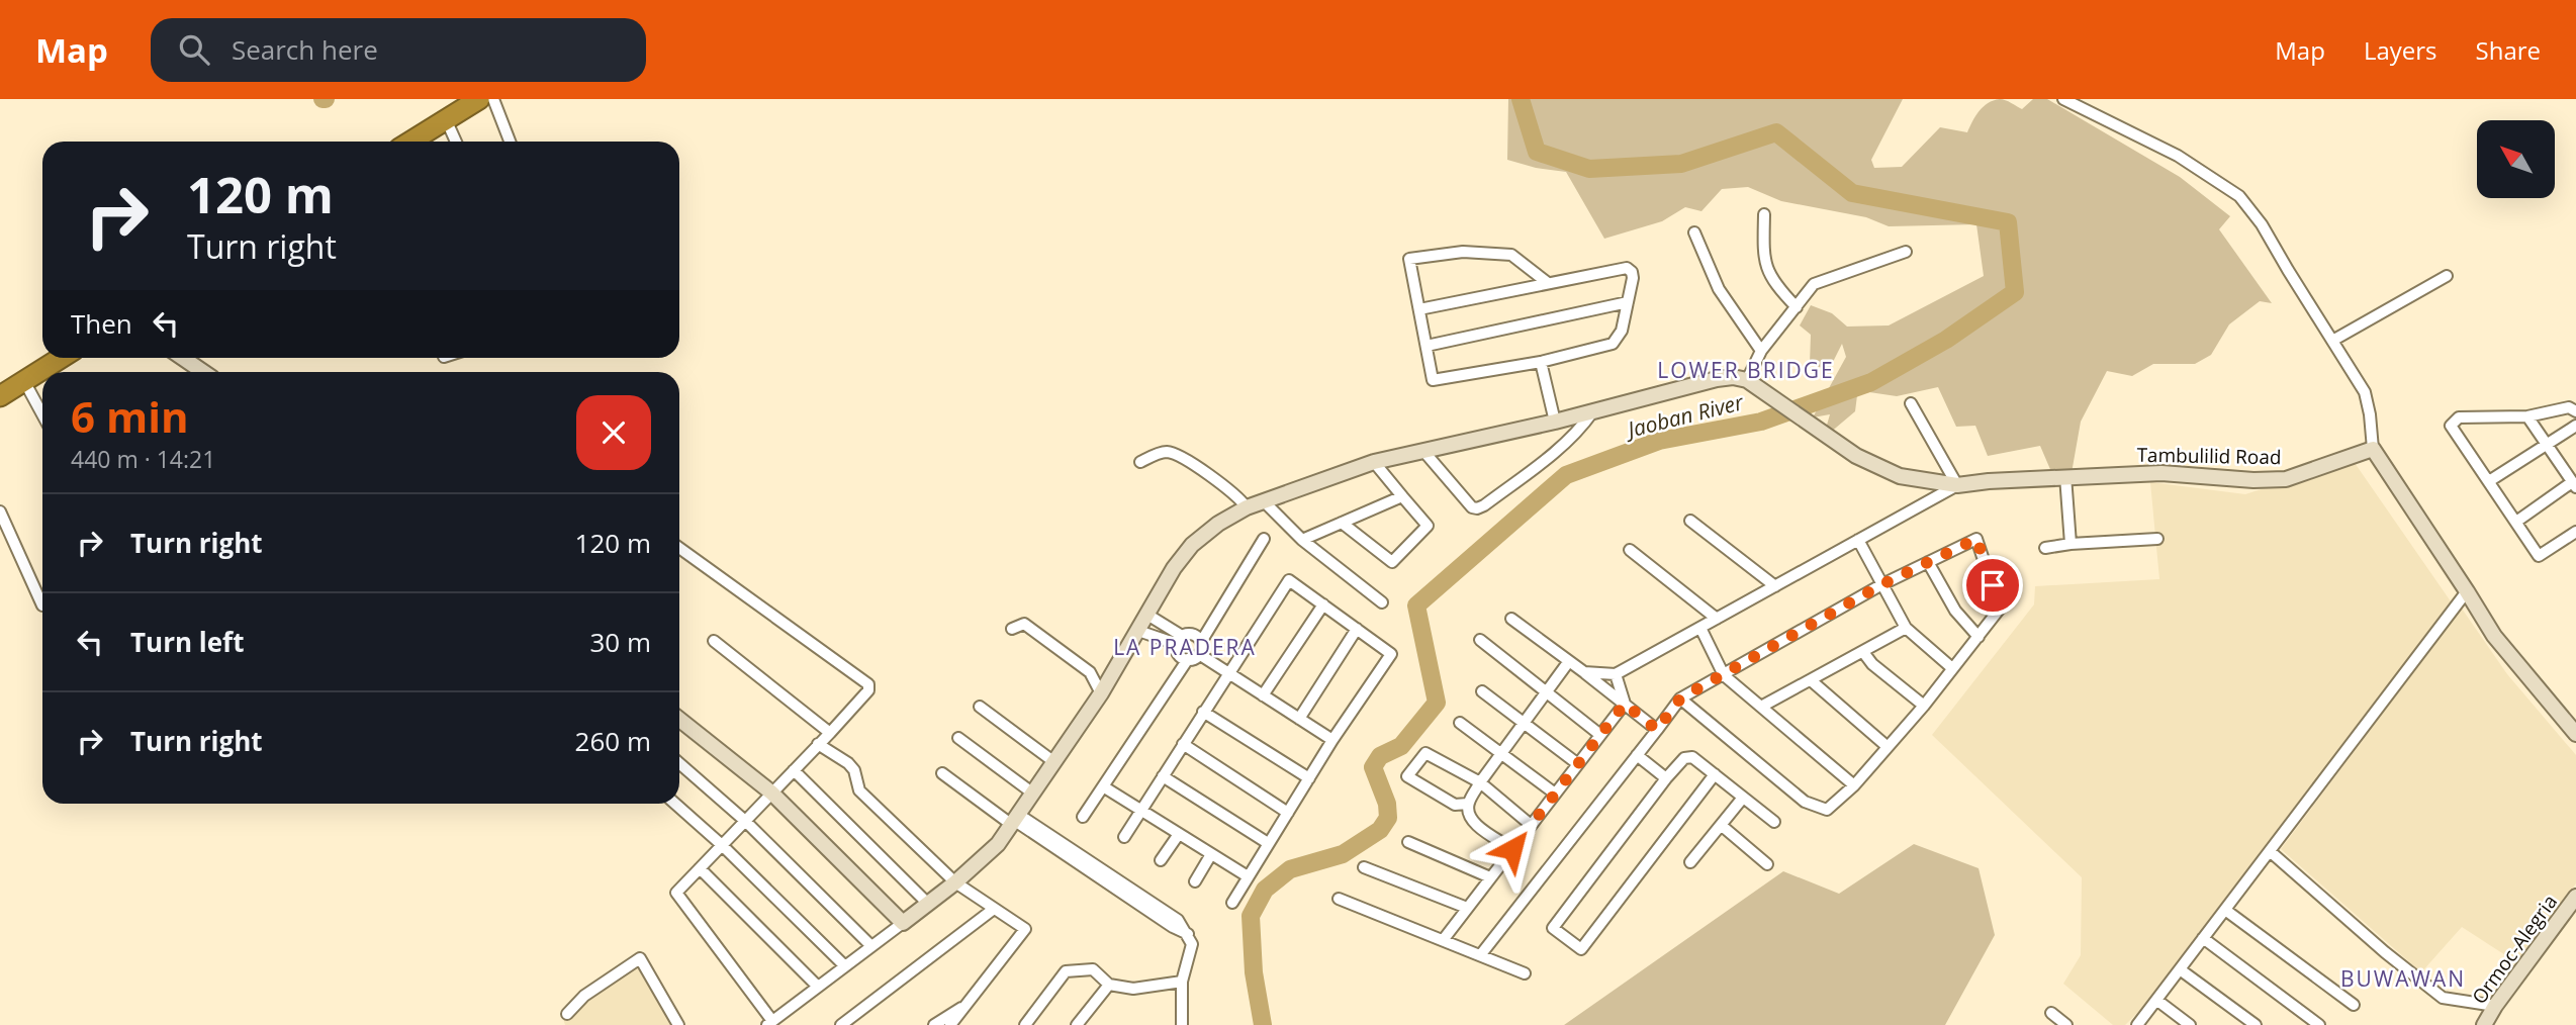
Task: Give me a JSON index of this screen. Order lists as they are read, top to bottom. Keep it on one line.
{"streets":{"street":["Tambulilid Road","Ormoc-Alegria"]},"districts":["LOWER BRIDGE","LA PRADERA","BUWAWAN"],"water":["Jaoban River"],"north":"top left","page":{"header":"Map","search":"Search here","nav":["Map","Layers","Share"],"turn":["120 m","Turn right"],"then":"Then","heading":["6 min","440 m · 14:21"],"list":[{"name":"Turn right","value":"120 m"},{"name":"Turn left","value":"30 m"},{"name":"Turn right","value":"260 m"}]}}
